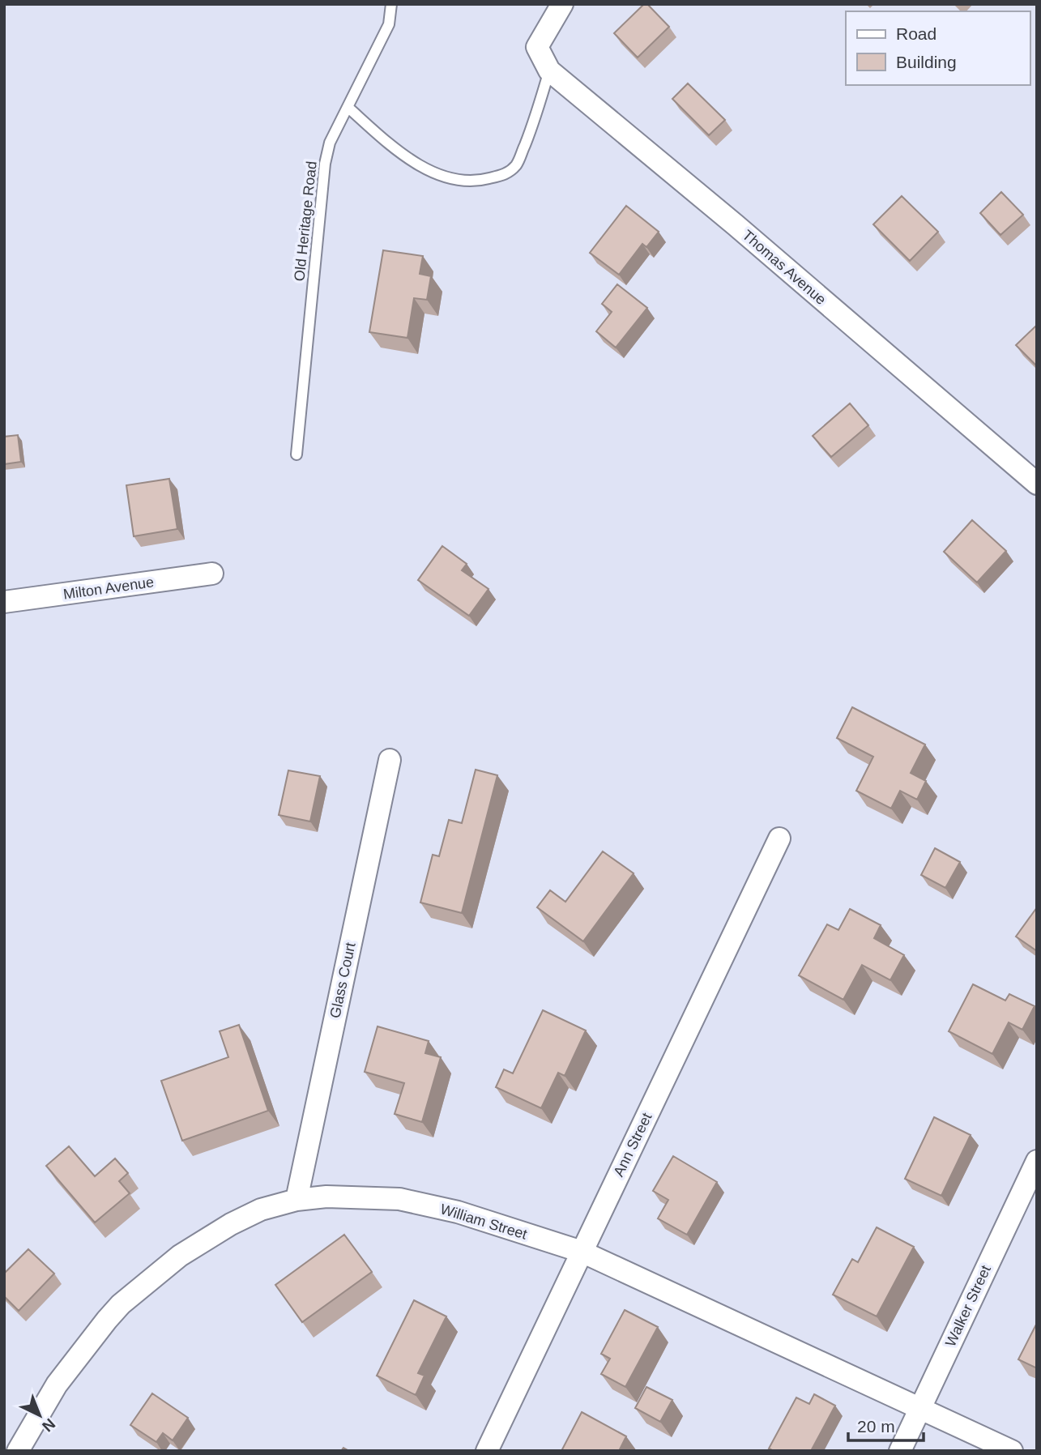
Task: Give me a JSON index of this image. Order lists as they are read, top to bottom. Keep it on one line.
{"streets":{"street":["Thomas Avenue","Milton Avenue","Glass Court","Ann Street","William Street","Walker Street"],"lane":["Old Heritage Road"]},"crossings":[["Glass Court","William Street"],["Ann Street","William Street"],["William Street","Walker Street"]],"legend":["Road","Building"],"scale_bar":"20 m","north":"bottom right"}
